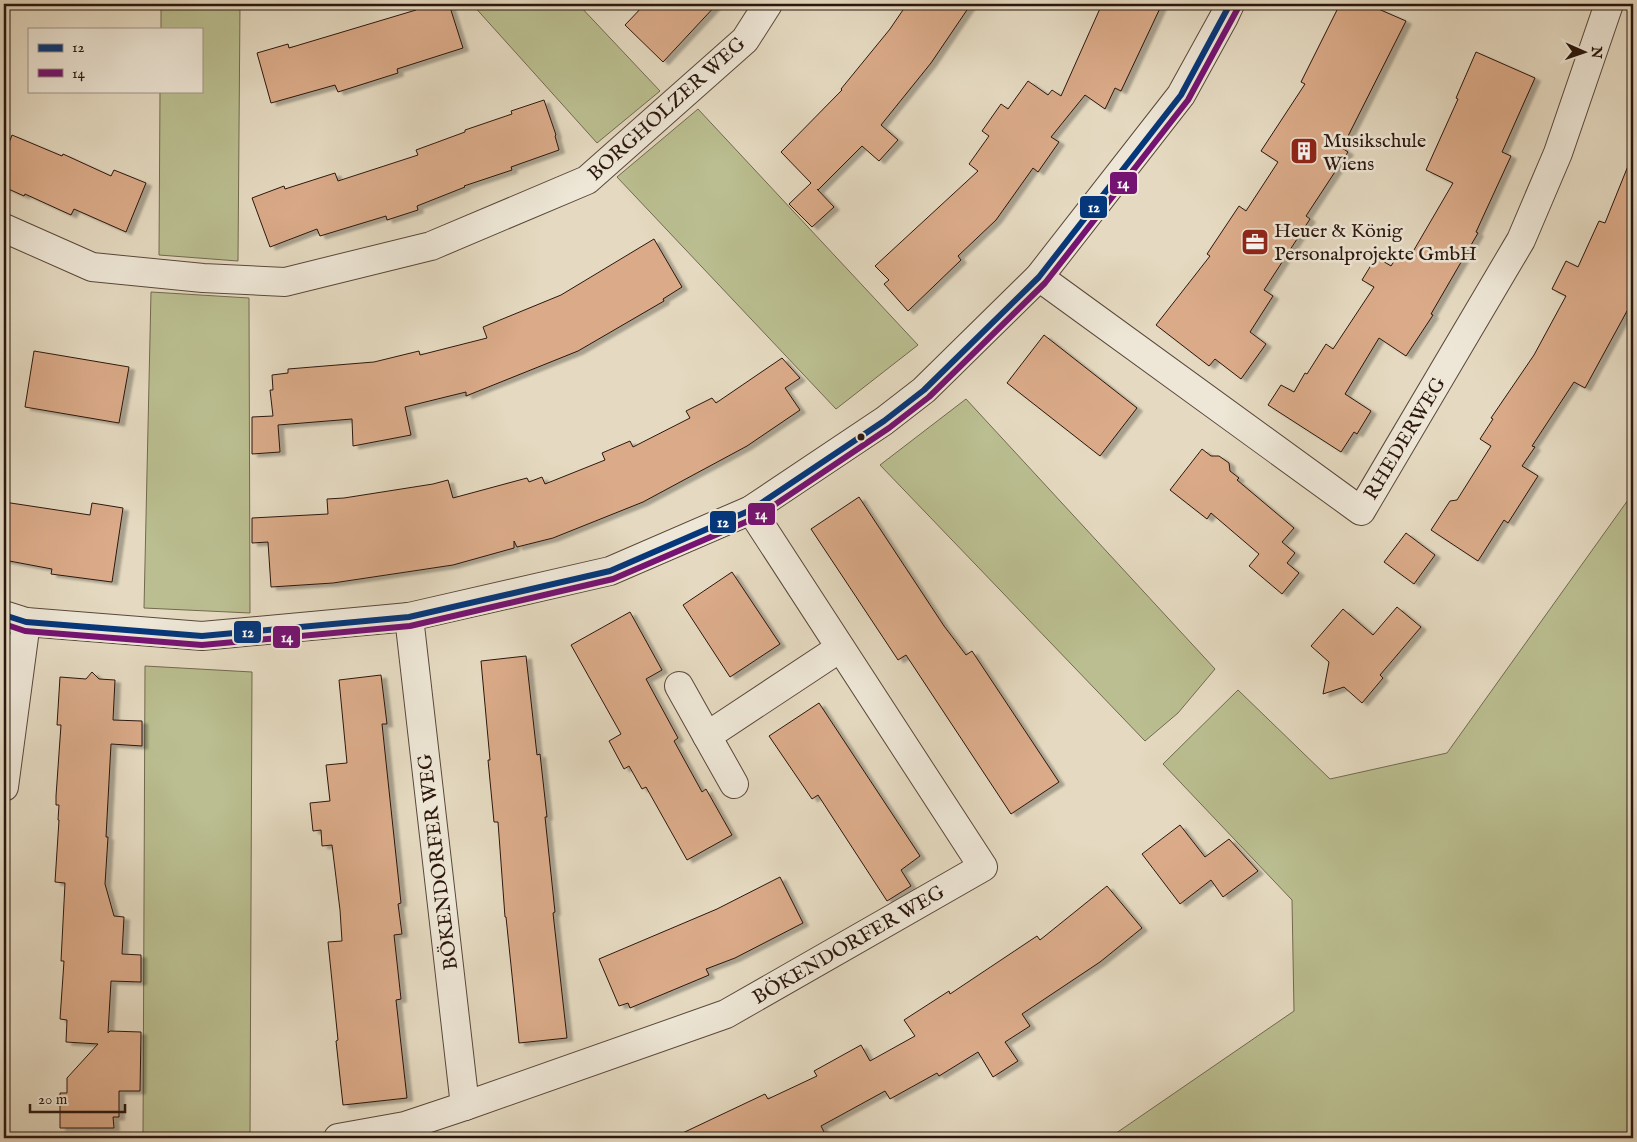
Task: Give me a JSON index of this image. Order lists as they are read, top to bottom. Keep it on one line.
{"streets":{"street":["BORGHOLZER WEG","RHEDERWEG","BÖKENDORFER WEG"]},"places":{"building":["Musikschule Wiens"],"office":["Heuer & König Personalprojekte GmbH"]},"lines":["transit line 12","transit line 14"],"legend":["12","14"],"scale_bar":"20 m","north":"right"}
